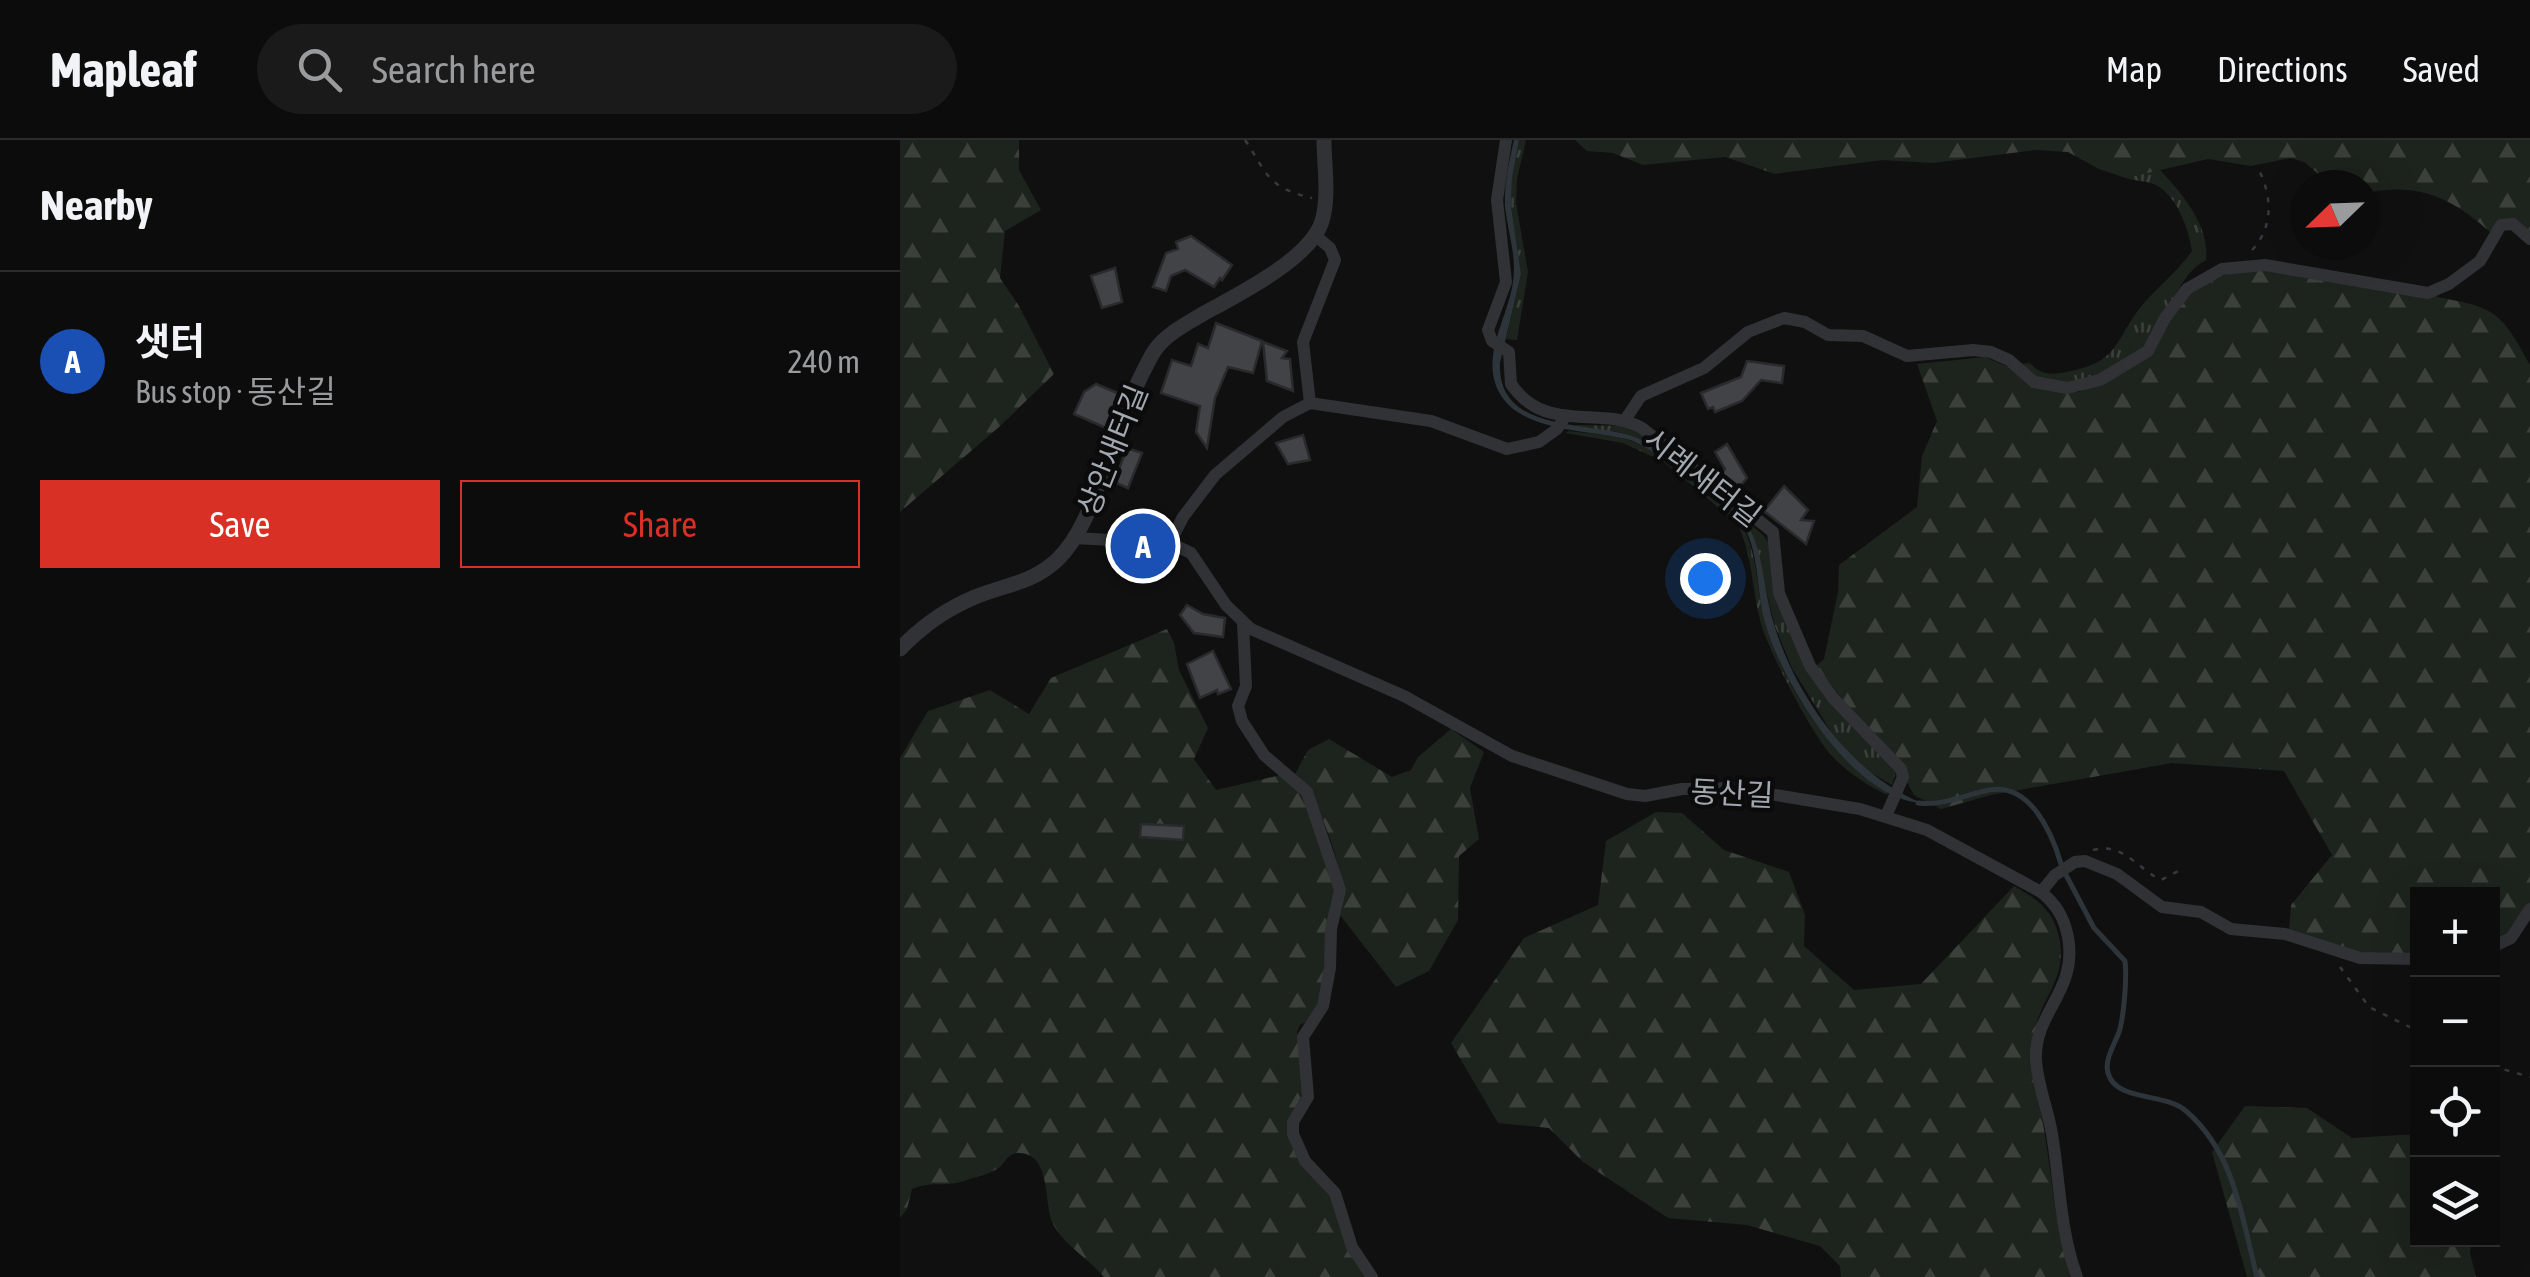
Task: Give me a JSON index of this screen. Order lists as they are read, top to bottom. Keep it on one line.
{"streets":{"street":["상안새터길","시례새터길","동산길"]},"crossings":[["시례새터길","동산길"]],"north":"bottom left","page":{"header":"Mapleaf","search":"Search here","nav":["Map","Directions","Saved"],"heading":"Nearby","list":[{"mark":"A","name":"샛터","note":"Bus stop · 동산길","value":"240 m"}],"buttons":["Save","Share"],"pins":"A","map_buttons":["+","−"]}}
